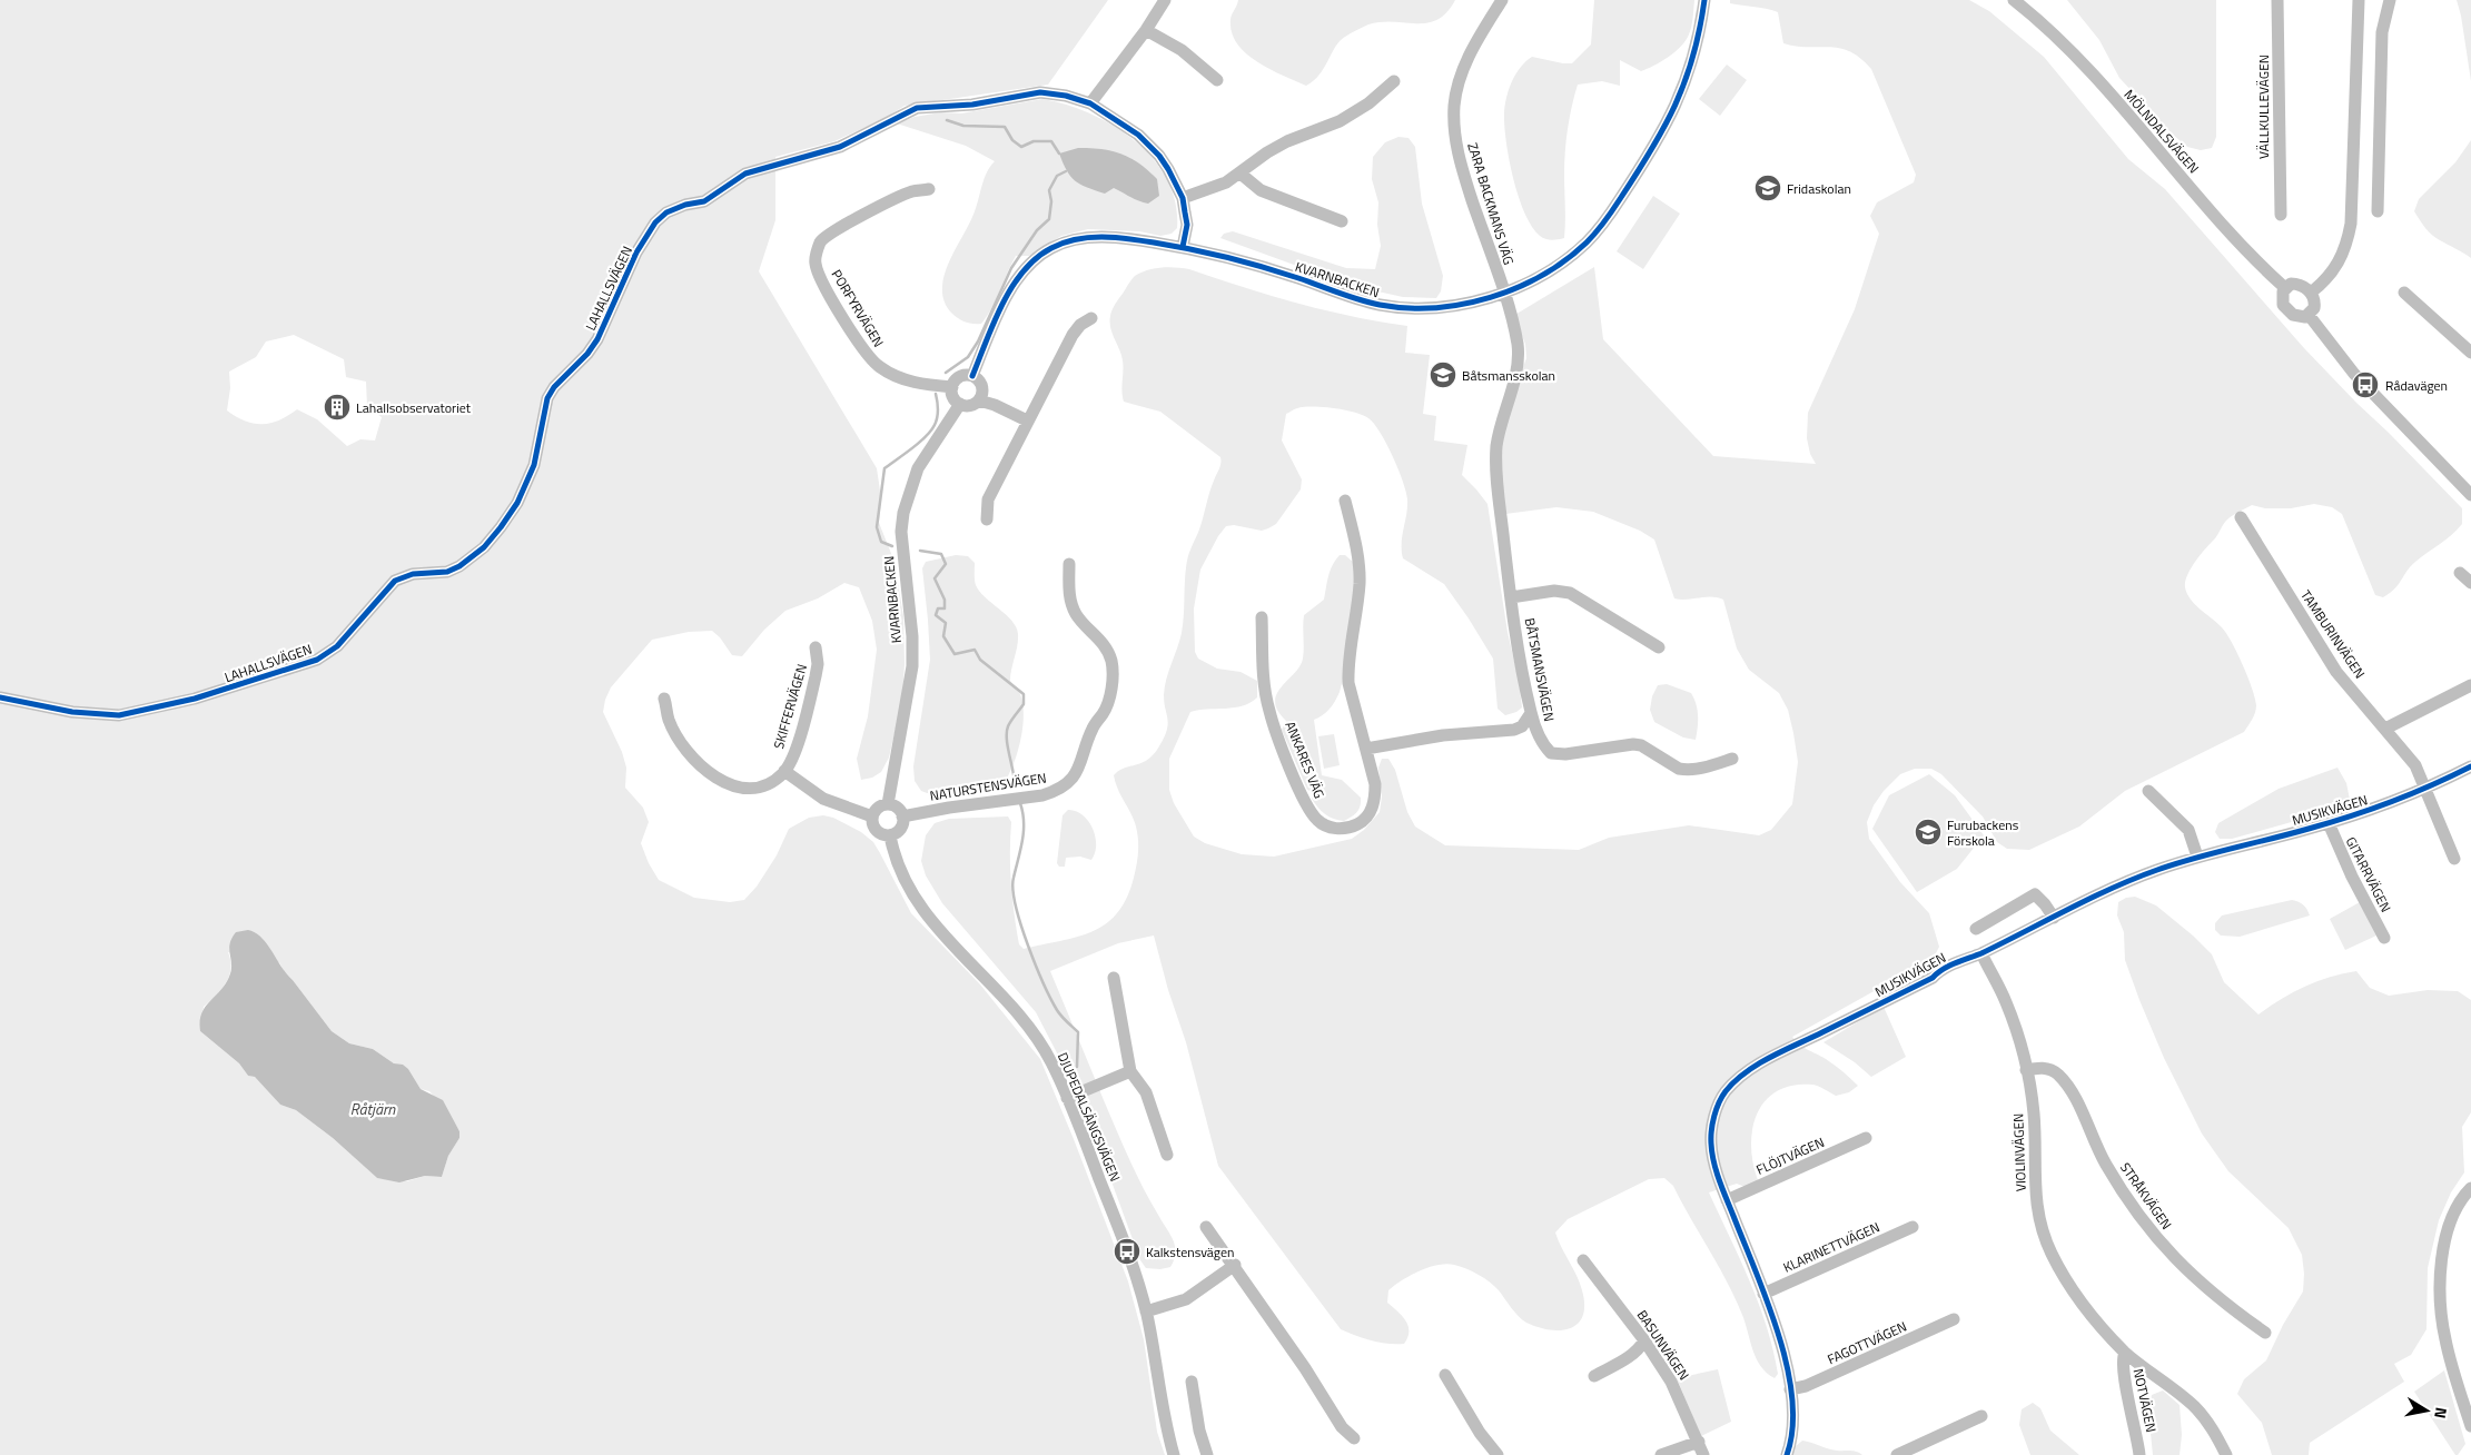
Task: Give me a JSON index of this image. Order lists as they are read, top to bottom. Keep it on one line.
{"streets":{"street":["VÄLLKULLEVÄGEN","MÖLNDALSVÄGEN","ZARA BACKMANS VÄG","KVARNBACKEN","LAHALLSVÄGEN","PORFYRVÄGEN","TAMBURINVÄGEN","BÅTSMANSVÄGEN","SKIFFERVÄGEN","ANKARES VÄG","NATURSTENSVÄGEN","MUSIKVÄGEN","GITARRVÄGEN","DJUPEDALSÄNGSVÄGEN","VIOLINVÄGEN","FLÖJTVÄGEN","STRÅKVÄGEN","KLARINETTVÄGEN","FAGOTTVÄGEN","BASUNVÄGEN","NOTVÄGEN"]},"crossings":[["ZARA BACKMANS VÄG","KVARNBACKEN"],["ZARA BACKMANS VÄG","BÅTSMANSVÄGEN"],["KVARNBACKEN","LAHALLSVÄGEN"],["KVARNBACKEN","PORFYRVÄGEN"],["KVARNBACKEN","BÅTSMANSVÄGEN"],["KVARNBACKEN","SKIFFERVÄGEN"],["KVARNBACKEN","NATURSTENSVÄGEN"],["KVARNBACKEN","DJUPEDALSÄNGSVÄGEN"],["TAMBURINVÄGEN","MUSIKVÄGEN"],["SKIFFERVÄGEN","NATURSTENSVÄGEN"],["SKIFFERVÄGEN","DJUPEDALSÄNGSVÄGEN"],["NATURSTENSVÄGEN","DJUPEDALSÄNGSVÄGEN"],["MUSIKVÄGEN","GITARRVÄGEN"],["MUSIKVÄGEN","VIOLINVÄGEN"],["MUSIKVÄGEN","FLÖJTVÄGEN"],["MUSIKVÄGEN","KLARINETTVÄGEN"],["MUSIKVÄGEN","FAGOTTVÄGEN"],["VIOLINVÄGEN","STRÅKVÄGEN"],["VIOLINVÄGEN","NOTVÄGEN"]],"water":["Råtjärn"],"places":{"school or university":["Fridaskolan","Båtsmansskolan","Furubackens Förskola"],"bus stop":["Rådavägen","Kalkstensvägen"],"building":["Lahallsobservatoriet"]},"north":"right"}
